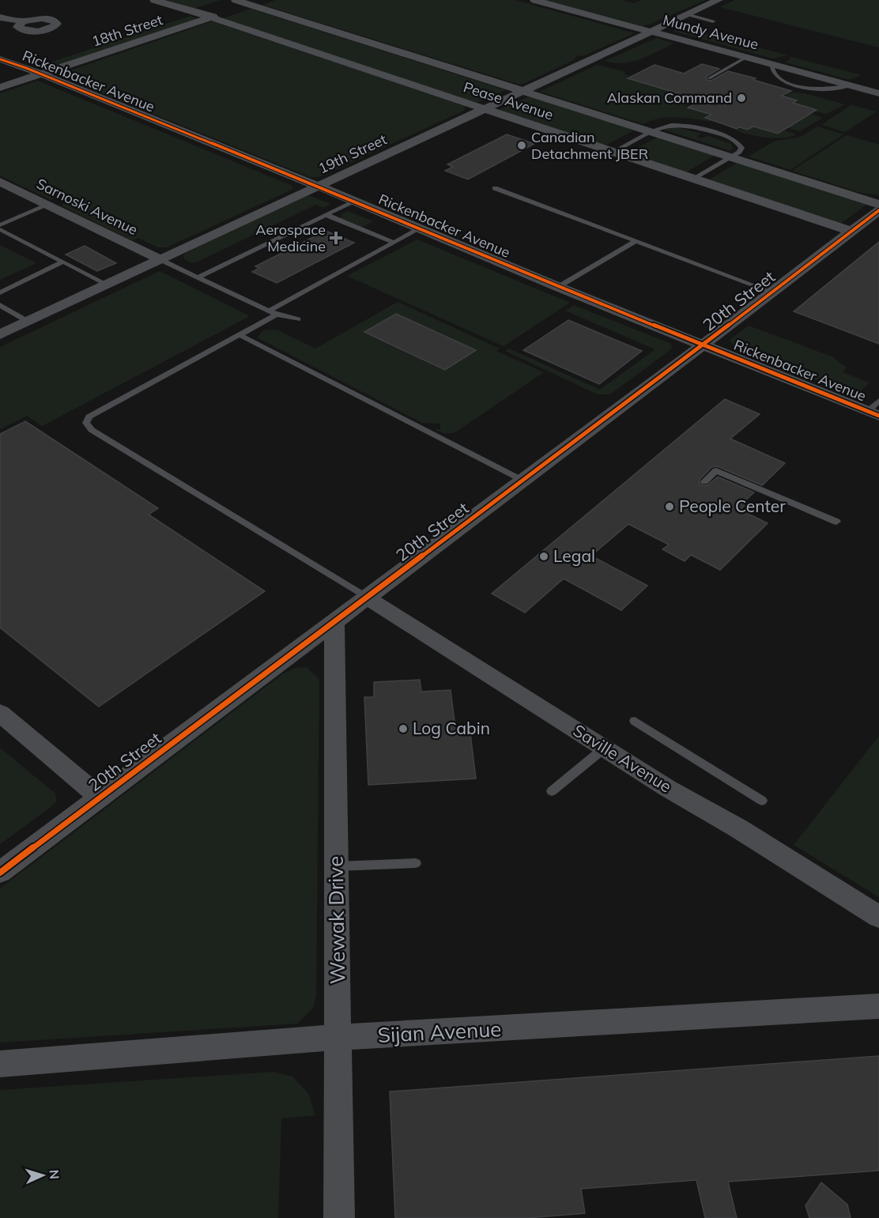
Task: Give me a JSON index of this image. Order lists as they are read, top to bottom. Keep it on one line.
{"streets":{"street":["18th Street","Mundy Avenue","Rickenbacker Avenue","Pease Avenue","19th Street","Sarnoski Avenue","20th Street","Saville Avenue","Wewak Drive","Sijan Avenue"]},"crossings":[["18th Street","Rickenbacker Avenue"],["18th Street","Pease Avenue"],["Mundy Avenue","19th Street"],["Rickenbacker Avenue","19th Street"],["Rickenbacker Avenue","20th Street"],["Pease Avenue","19th Street"],["Pease Avenue","20th Street"],["19th Street","Sarnoski Avenue"],["20th Street","Saville Avenue"],["20th Street","Wewak Drive"],["Wewak Drive","Sijan Avenue"]],"places":{"other":["Alaskan Command","Canadian Detachment JBER","People Center","Legal","Log Cabin"],"health":["Aerospace Medicine"]},"north":"right"}
